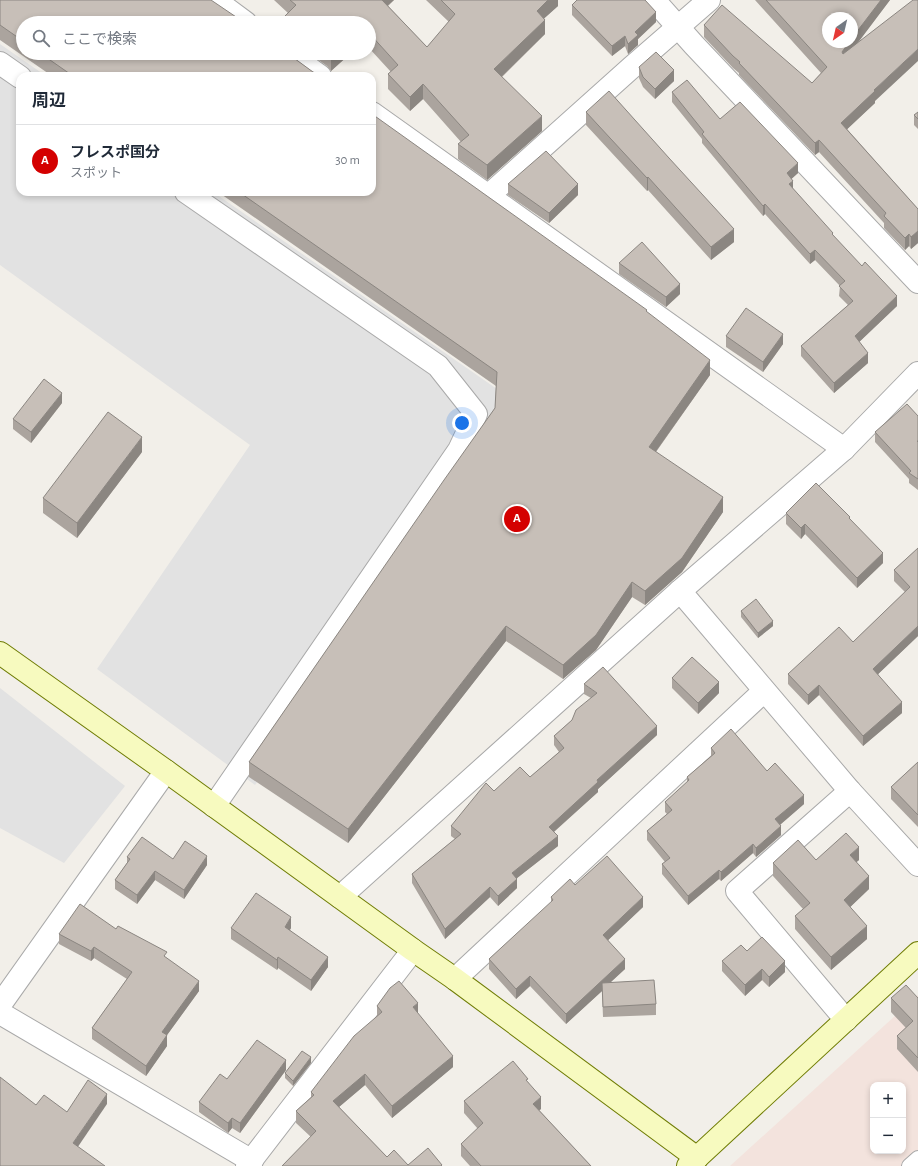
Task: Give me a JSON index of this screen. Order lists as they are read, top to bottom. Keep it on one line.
{"north":"bottom left","page":{"search":"ここで検索","heading":"周辺","list":[{"mark":"A","name":"フレスポ国分","note":"スポット","value":"30 m"}],"pins":"A","map_buttons":["+","−"]}}
